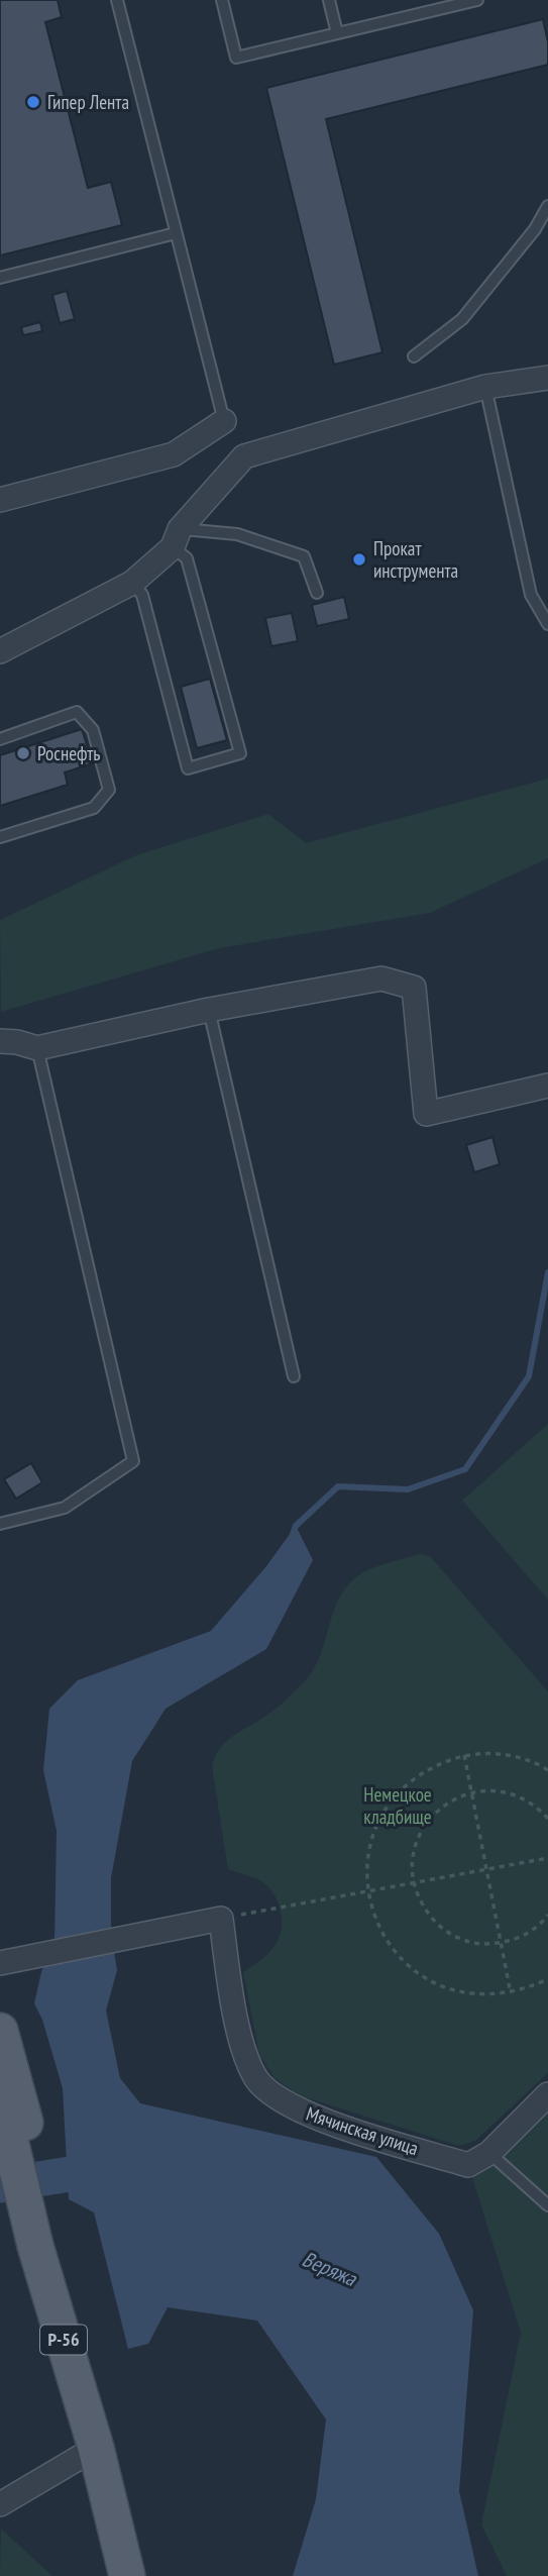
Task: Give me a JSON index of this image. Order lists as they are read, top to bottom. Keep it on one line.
{"streets":{"main road":["Р-56"],"street":["Мячинская улица"]},"water":["Веряжа"],"parks":["Немецкое кладбище"],"places":["Гипер Лента","Прокат инструмента","Роснефть"]}
